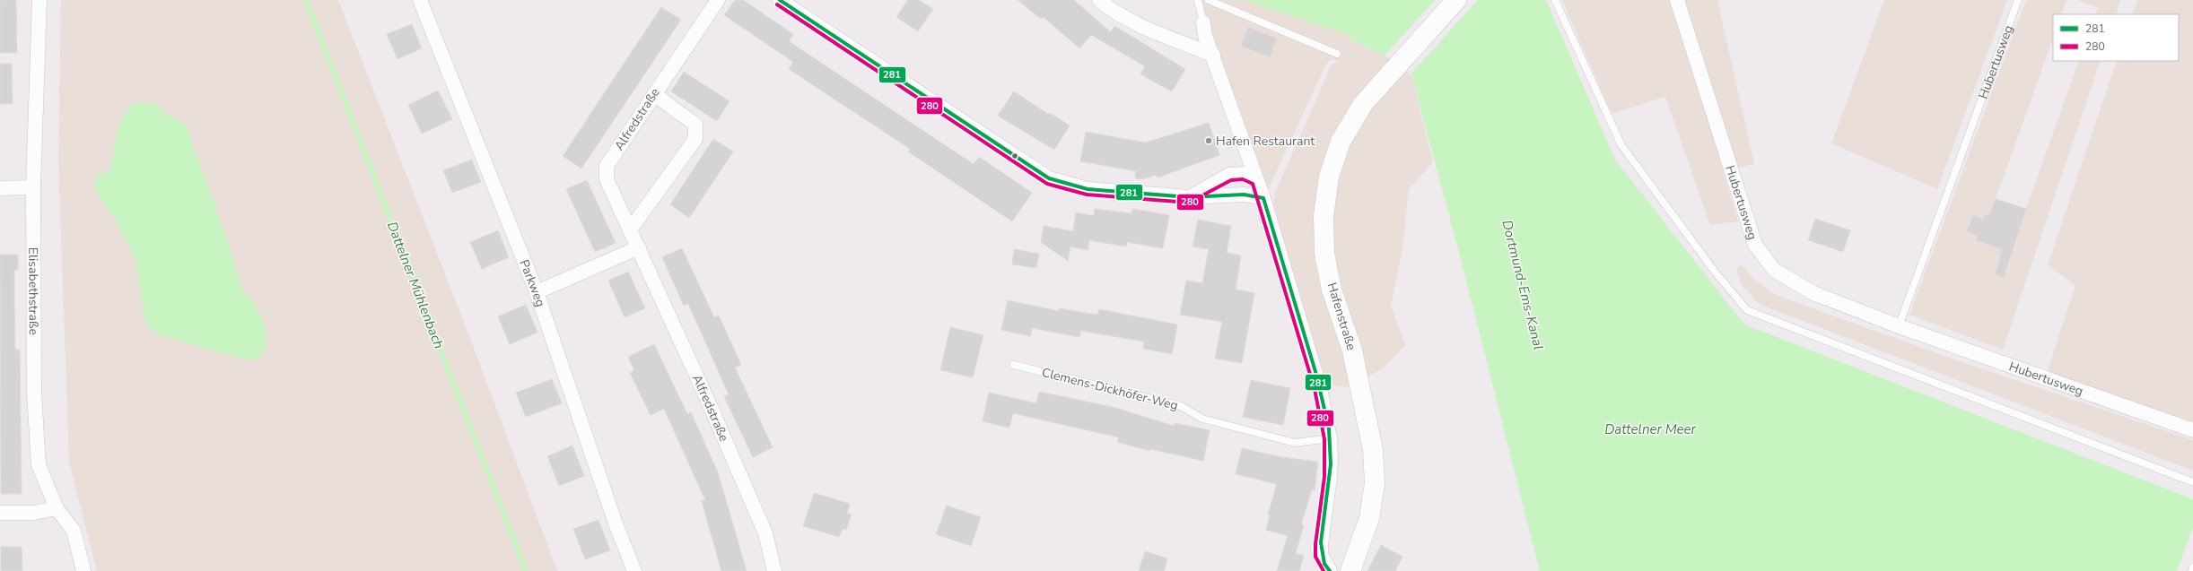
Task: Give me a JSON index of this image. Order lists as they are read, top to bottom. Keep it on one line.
{"streets":{"street":["Hubertusweg","Alfredstraße","Parkweg","Elisabethstraße","Hafenstraße"],"lane":["Clemens-Dickhöfer-Weg"]},"water":["Dattelner Mühlenbach","Dortmund-Ems-Kanal","Dattelner Meer"],"places":["Hafen Restaurant"],"lines":["transit line 281","transit line 280"],"legend":["281","280"]}
